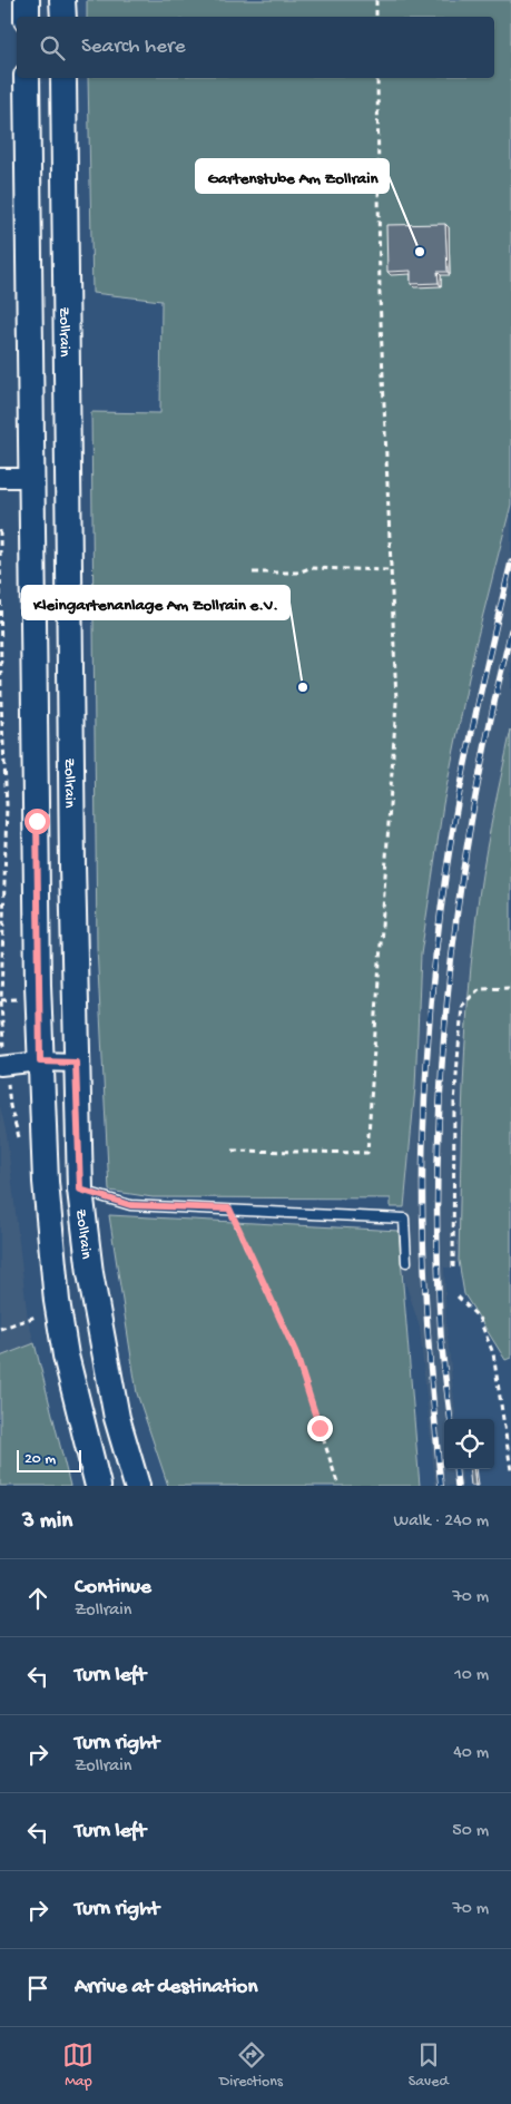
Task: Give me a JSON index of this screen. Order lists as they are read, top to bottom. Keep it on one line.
{"streets":{"main road":["Zollrain"]},"places":["Gartenstube Am Zollrain","Kleingartenanlage Am Zollrain e.V."],"scale_bar":"20 m","page":{"search":"Search here","scale":"20 m","heading":["3 min","Walk · 240 m"],"list":[["Continue","Zollrain","70 m"],["Turn left","10 m"],["Turn right","Zollrain","40 m"],["Turn left","50 m"],["Turn right","70 m"],"Arrive at destination"],"nav":["Map","Directions","Saved"]}}
